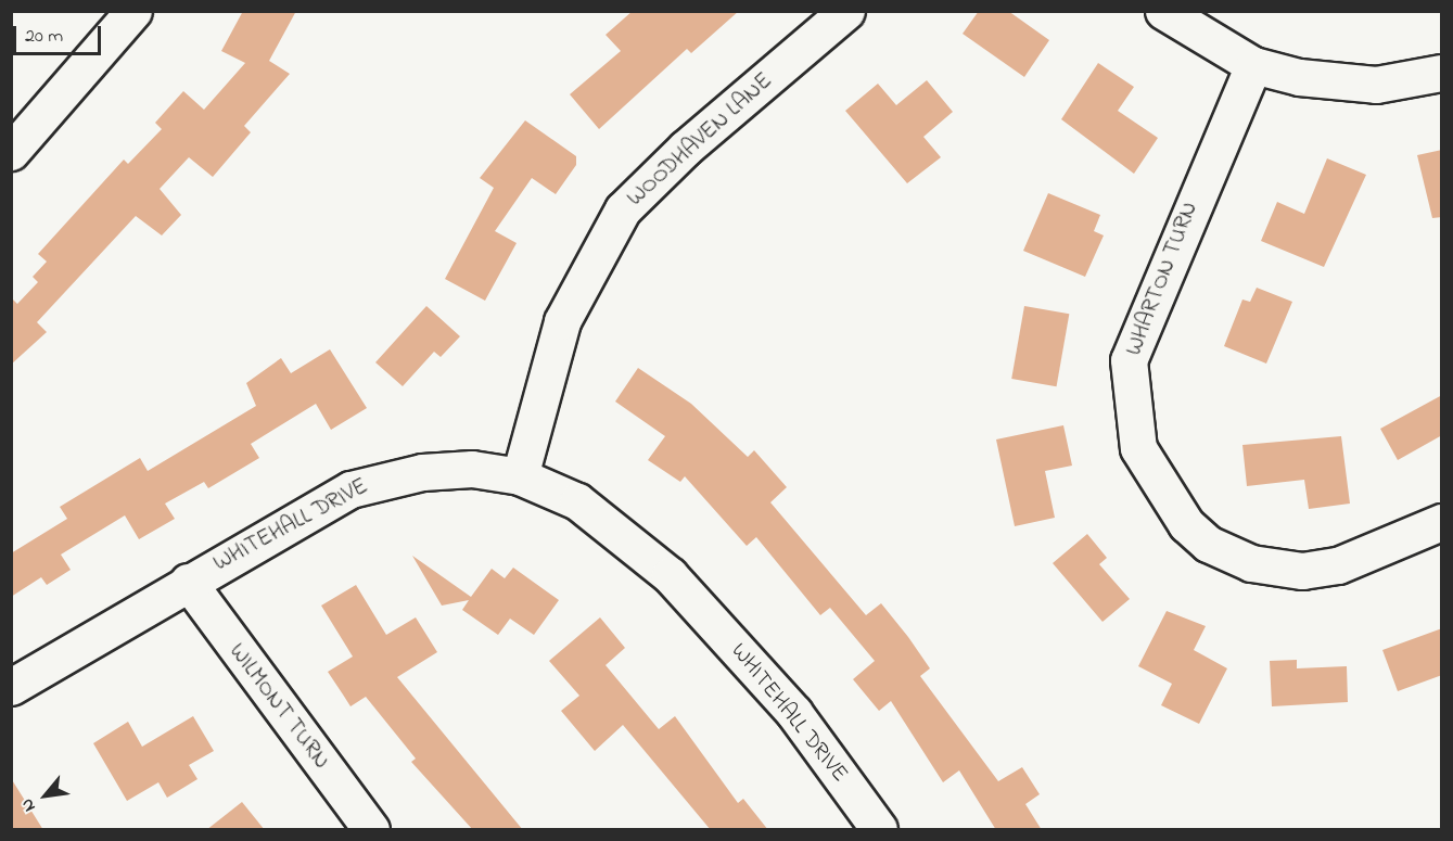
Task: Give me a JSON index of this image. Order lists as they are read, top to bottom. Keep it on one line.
{"streets":{"street":["WOODHAVEN LANE","WHARTON TURN","WHITEHALL DRIVE","WILMONT TURN"]},"crossings":[["WOODHAVEN LANE","WHITEHALL DRIVE"],["WHITEHALL DRIVE","WILMONT TURN"]],"scale_bar":"20 m","north":"bottom left"}
